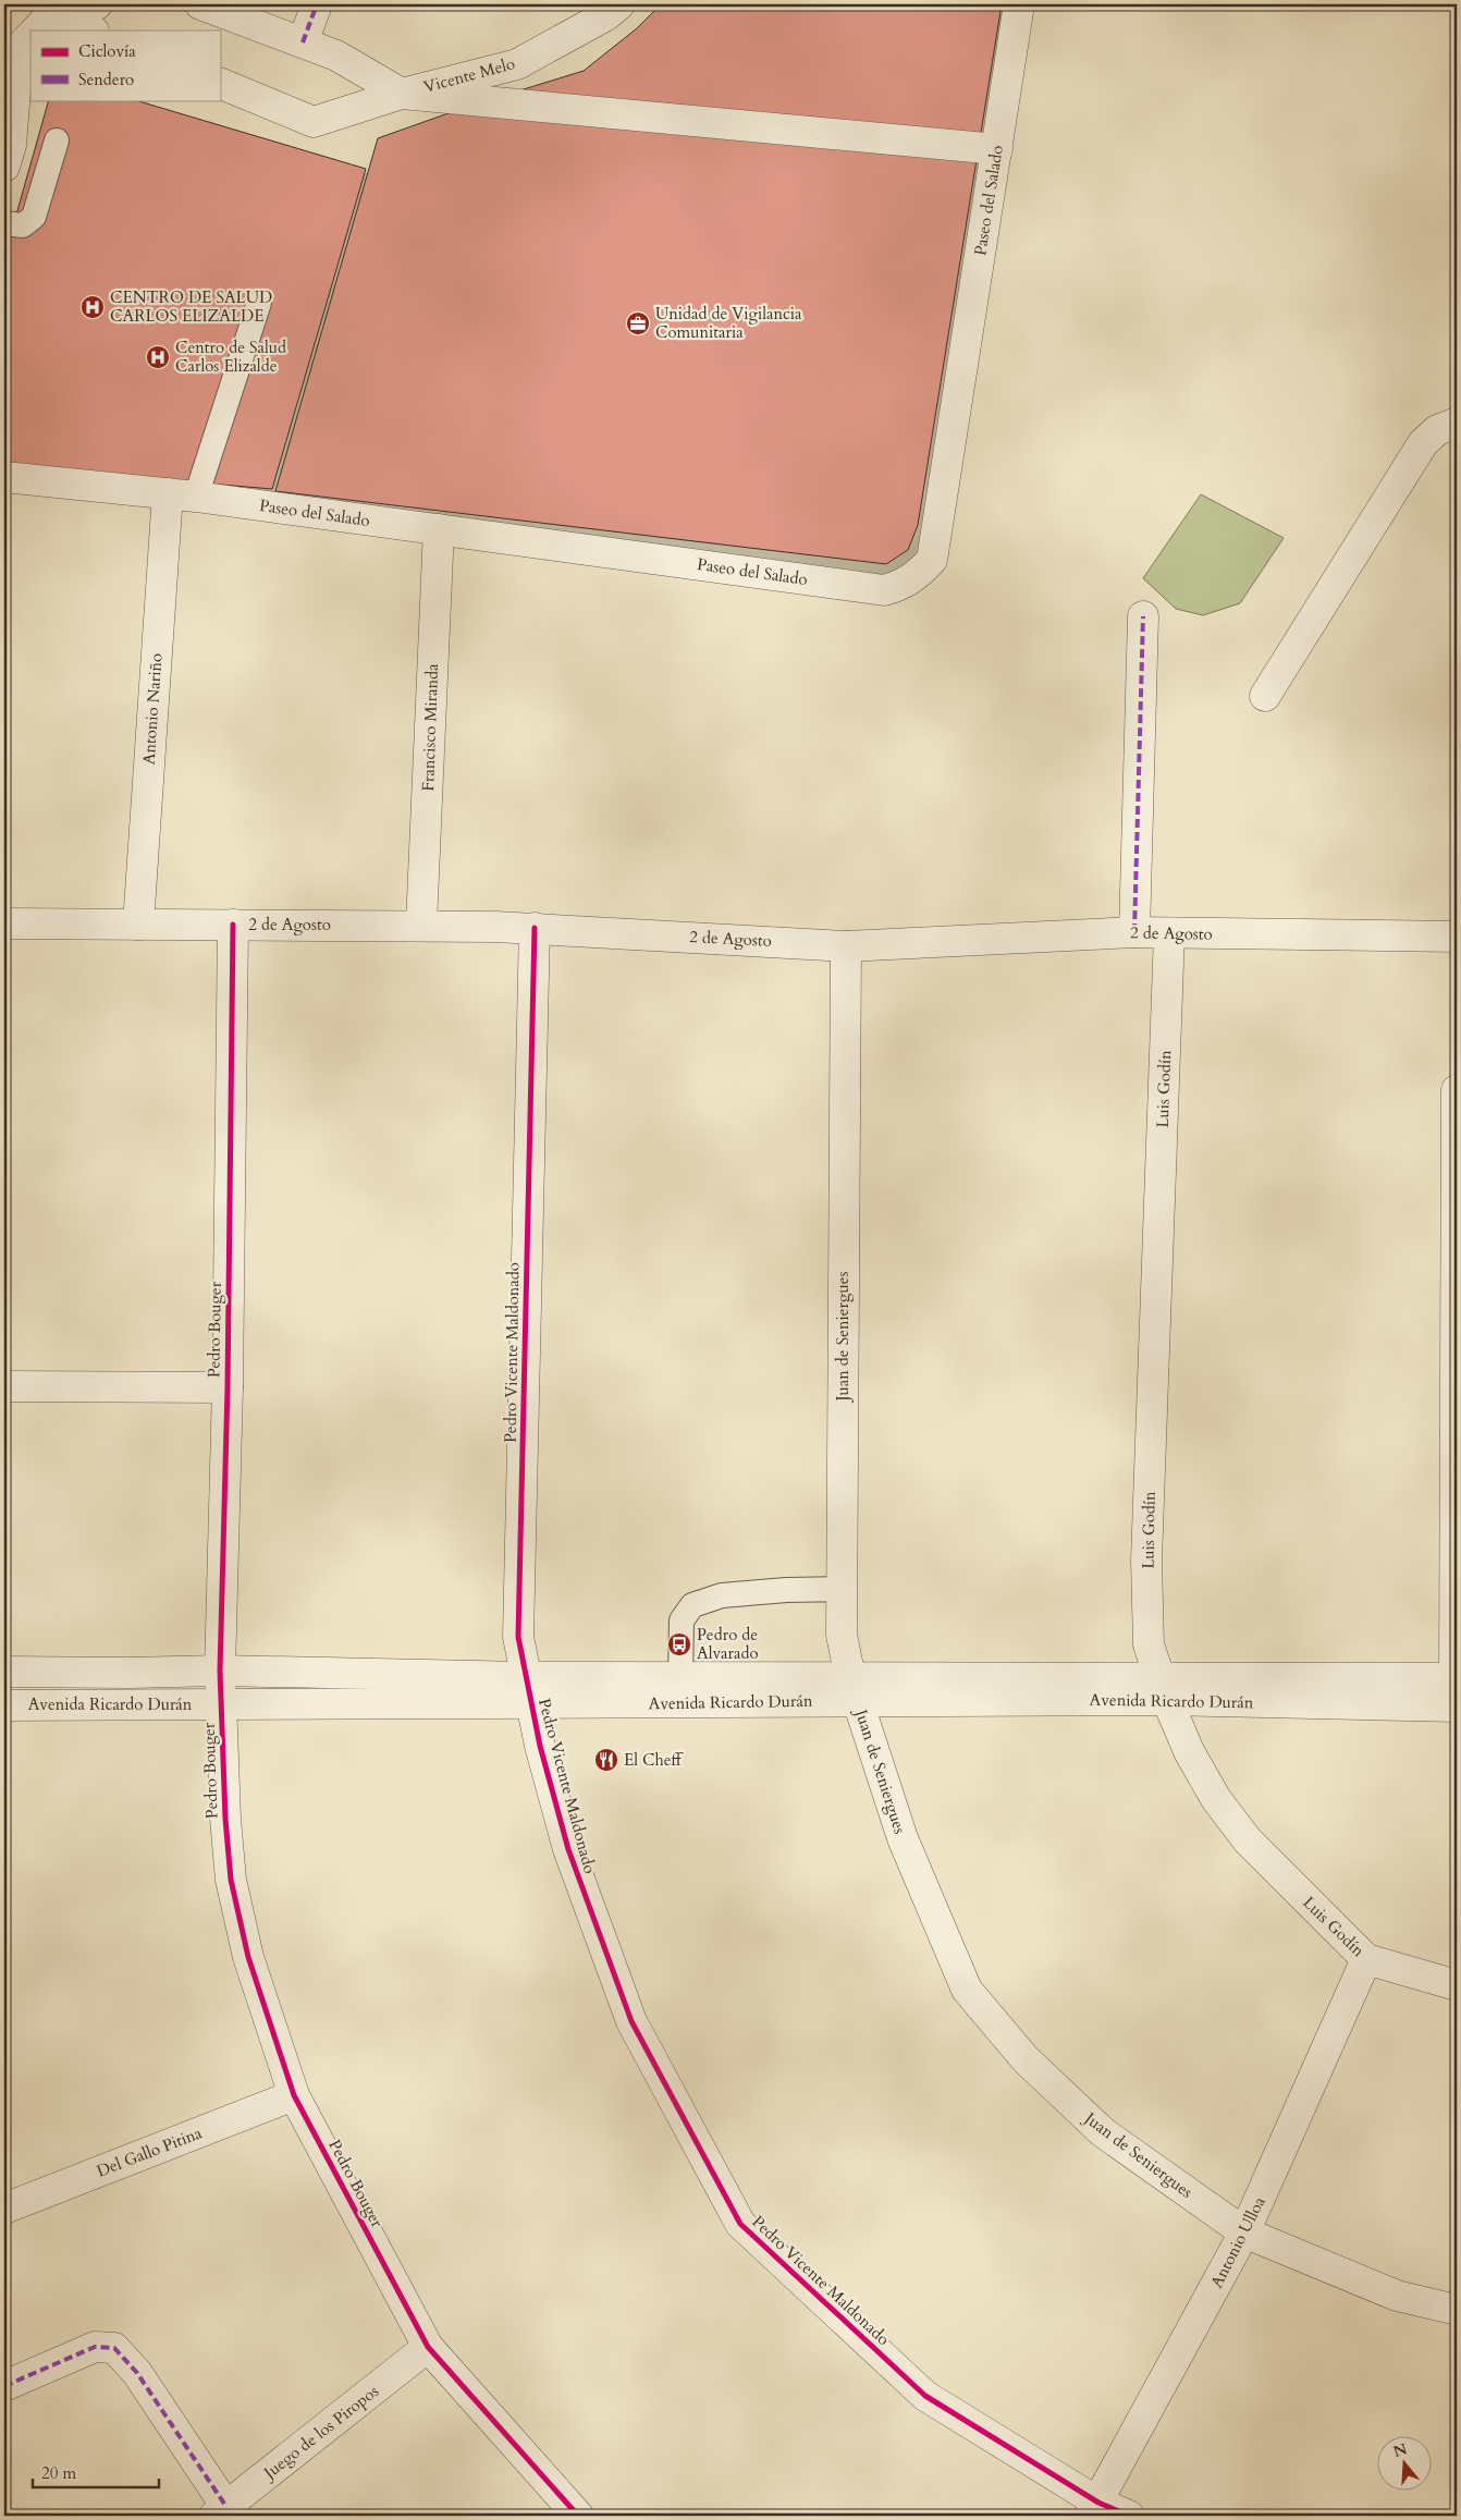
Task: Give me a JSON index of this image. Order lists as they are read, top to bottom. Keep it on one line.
{"streets":{"street":["Vicente Melo","Paseo del Salado","Antonio Nariño","Francisco Miranda","2 de Agosto","Luis Godín","Pedro Bouger","Juan de Seniergues","Pedro Vicente Maldonado","Avenida Ricardo Durán","Del Gallo Pitina","Antonio Ulloa","Juego de los Piropos"]},"crossings":[["Paseo del Salado","Antonio Nariño"],["Paseo del Salado","Francisco Miranda"],["Antonio Nariño","2 de Agosto"],["Francisco Miranda","2 de Agosto"],["2 de Agosto","Luis Godín"],["2 de Agosto","Pedro Bouger"],["2 de Agosto","Juan de Seniergues"],["2 de Agosto","Pedro Vicente Maldonado"],["Luis Godín","Avenida Ricardo Durán"],["Luis Godín","Antonio Ulloa"],["Pedro Bouger","Avenida Ricardo Durán"],["Pedro Bouger","Del Gallo Pitina"],["Pedro Bouger","Juego de los Piropos"],["Juan de Seniergues","Avenida Ricardo Durán"],["Juan de Seniergues","Antonio Ulloa"],["Pedro Vicente Maldonado","Avenida Ricardo Durán"],["Pedro Vicente Maldonado","Antonio Ulloa"]],"places":{"hospital":["CENTRO DE SALUD CARLOS ELIZALDE","Centro de Salud Carlos Elizalde"],"office":["Unidad de Vigilancia Comunitaria"],"bus stop":["Pedro de Alvarado"],"restaurant":["El Cheff"]},"legend":["Ciclovía","Sendero"],"scale_bar":"20 m","north":"top"}
